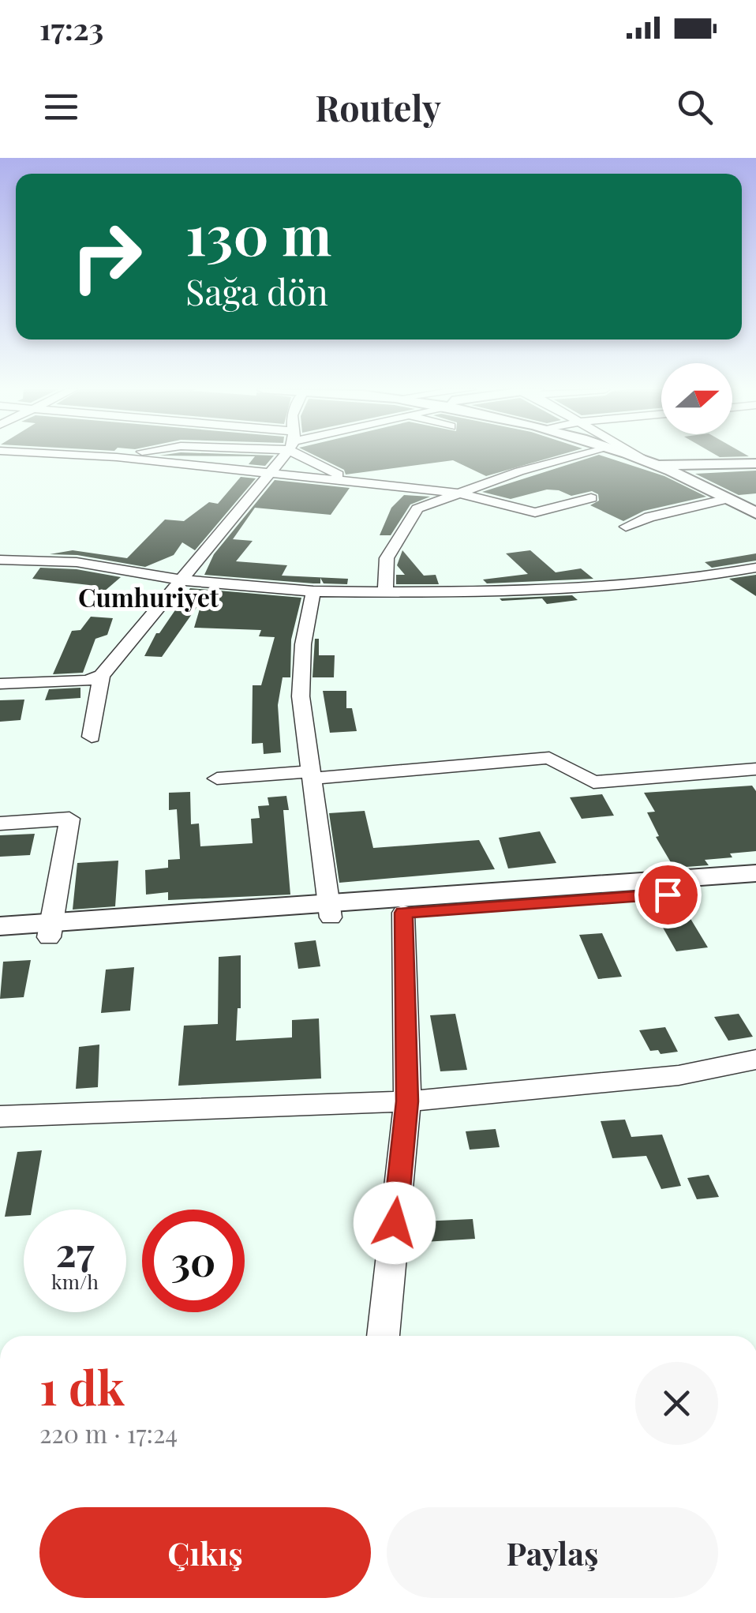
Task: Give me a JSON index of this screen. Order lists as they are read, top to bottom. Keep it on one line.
{"districts":["Cumhuriyet"],"north":"right","page":{"status":"17:23","header":"Routely","turn":["130 m","Sağa dön"],"speed":"27 km/h","limit":"30","heading":["1 dk","220 m · 17:24"],"buttons":["Çıkış","Paylaş"]}}
